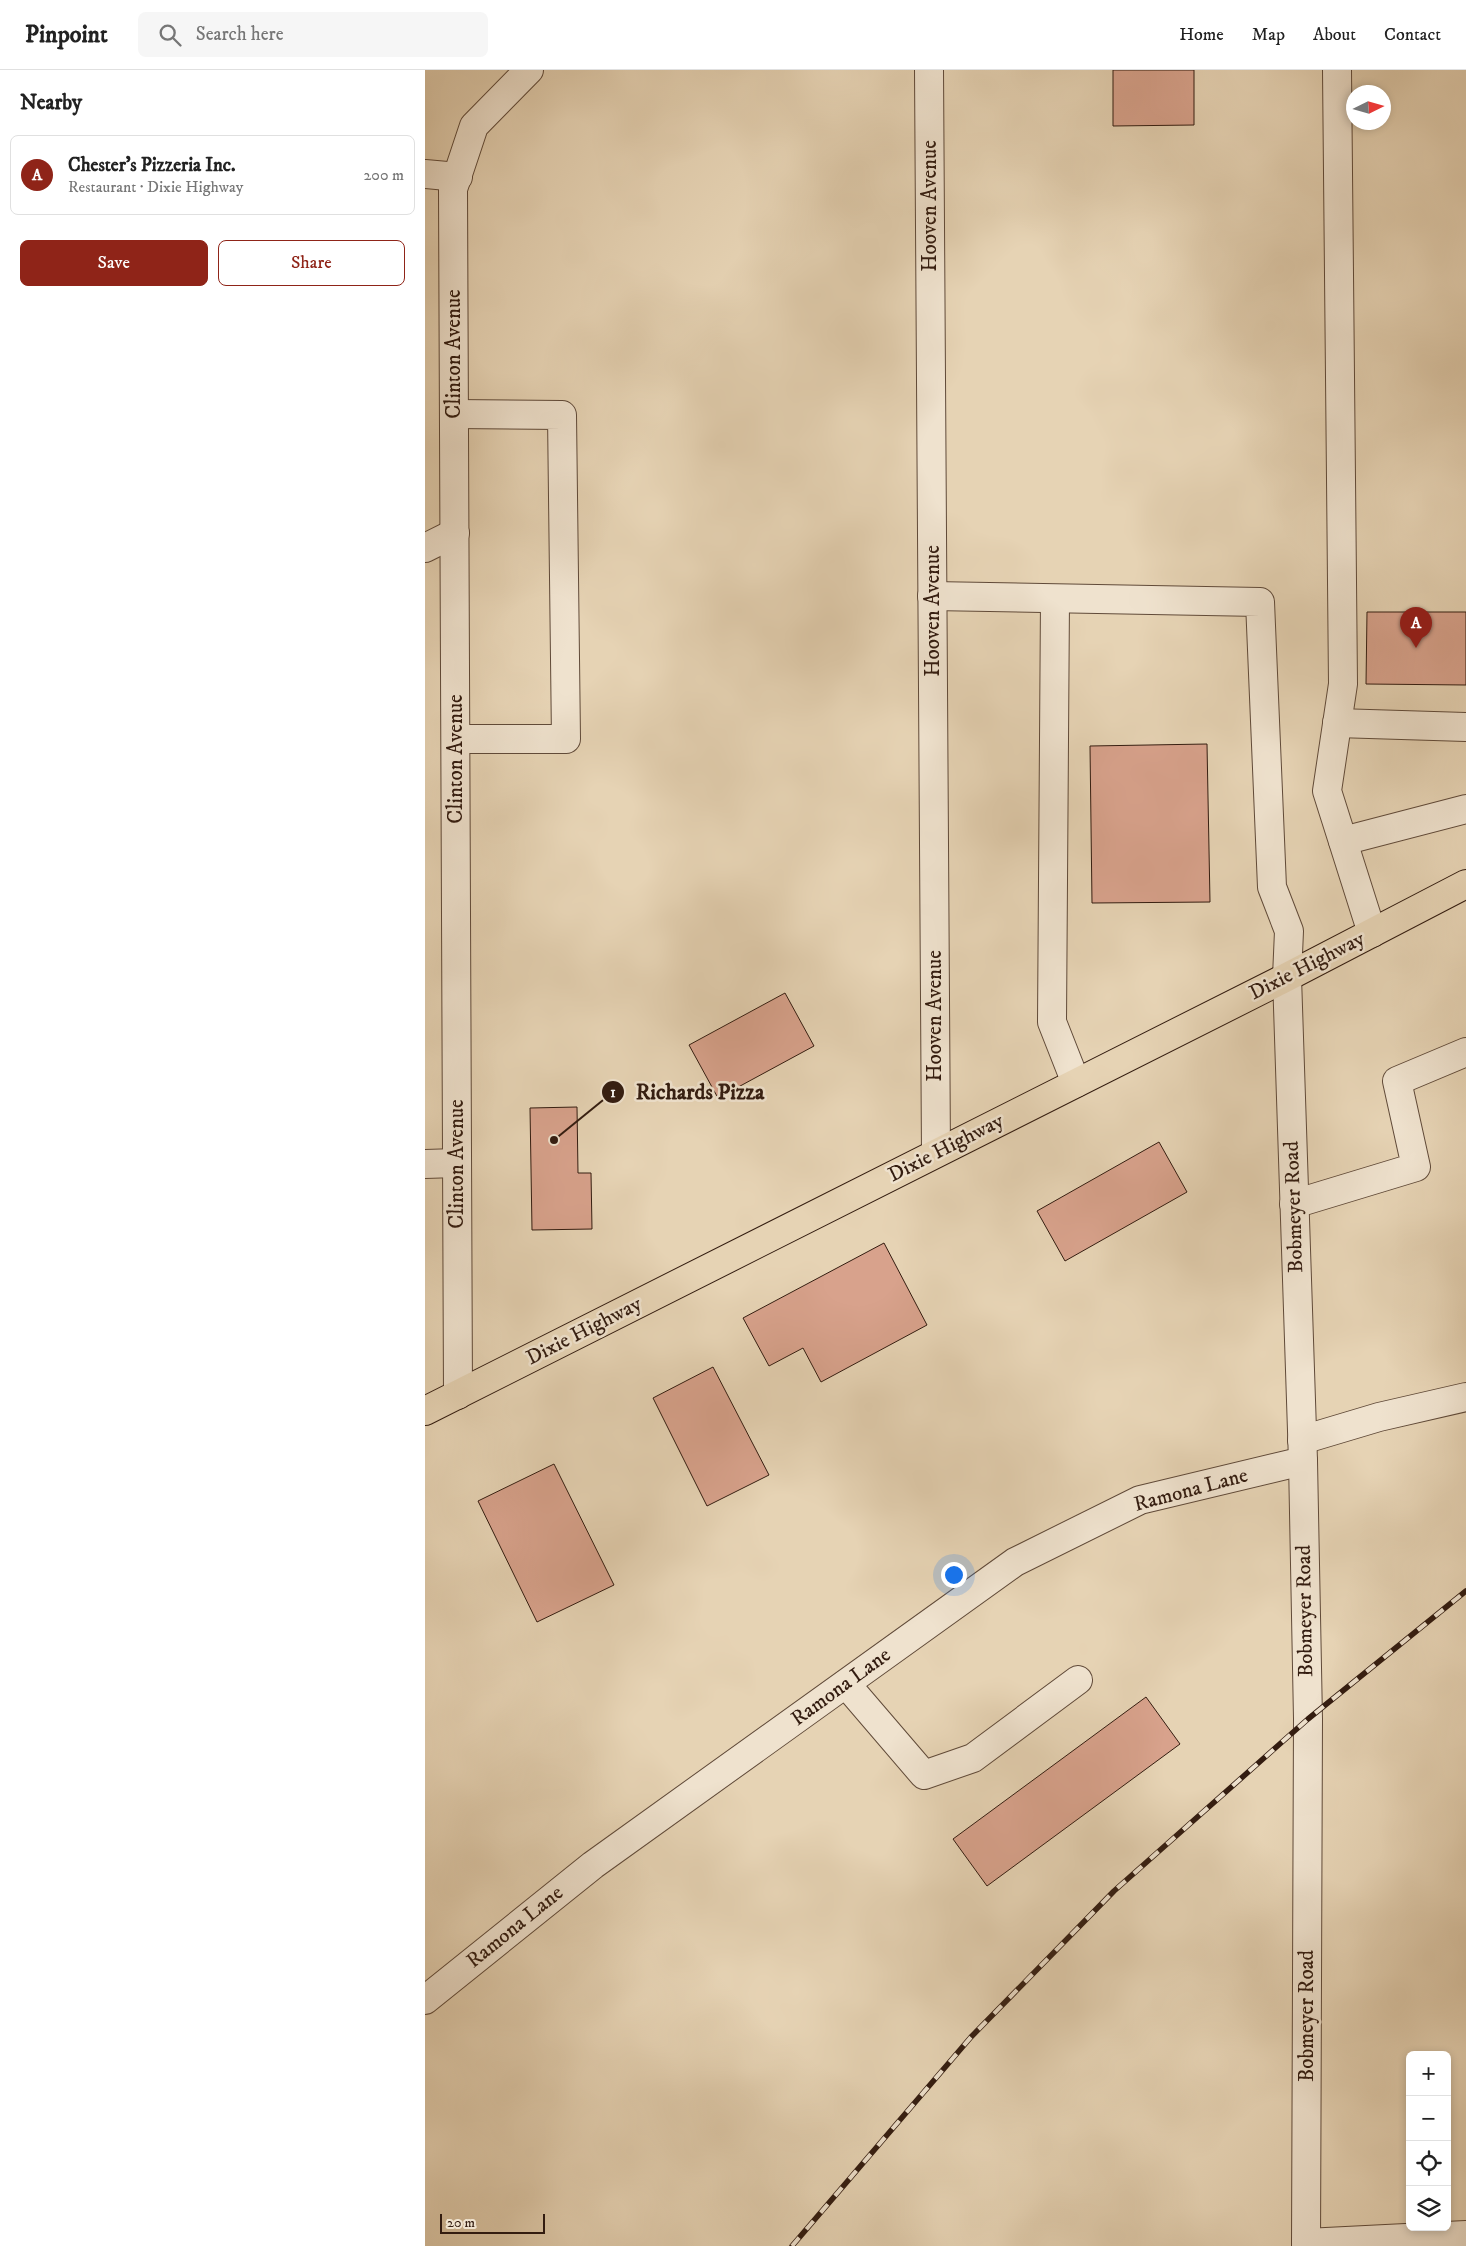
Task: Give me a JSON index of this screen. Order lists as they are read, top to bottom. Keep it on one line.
{"streets":{"main road":["Dixie Highway"],"street":["Hooven Avenue","Clinton Avenue","Bobmeyer Road","Ramona Lane"]},"crossings":[["Hooven Avenue","Dixie Highway"],["Clinton Avenue","Dixie Highway"],["Dixie Highway","Bobmeyer Road"],["Bobmeyer Road","Ramona Lane"]],"places":["Richards Pizza"],"scale_bar":"20 m","north":"right","page":{"header":"Pinpoint","search":"Search here","nav":["Home","Map","About","Contact"],"heading":"Nearby","list":[{"mark":"A","name":"Chester's Pizzeria Inc.","note":"Restaurant · Dixie Highway","value":"200 m"}],"buttons":["Save","Share"],"pins":"A","map_buttons":["+","−"],"scale":"20 m"}}
